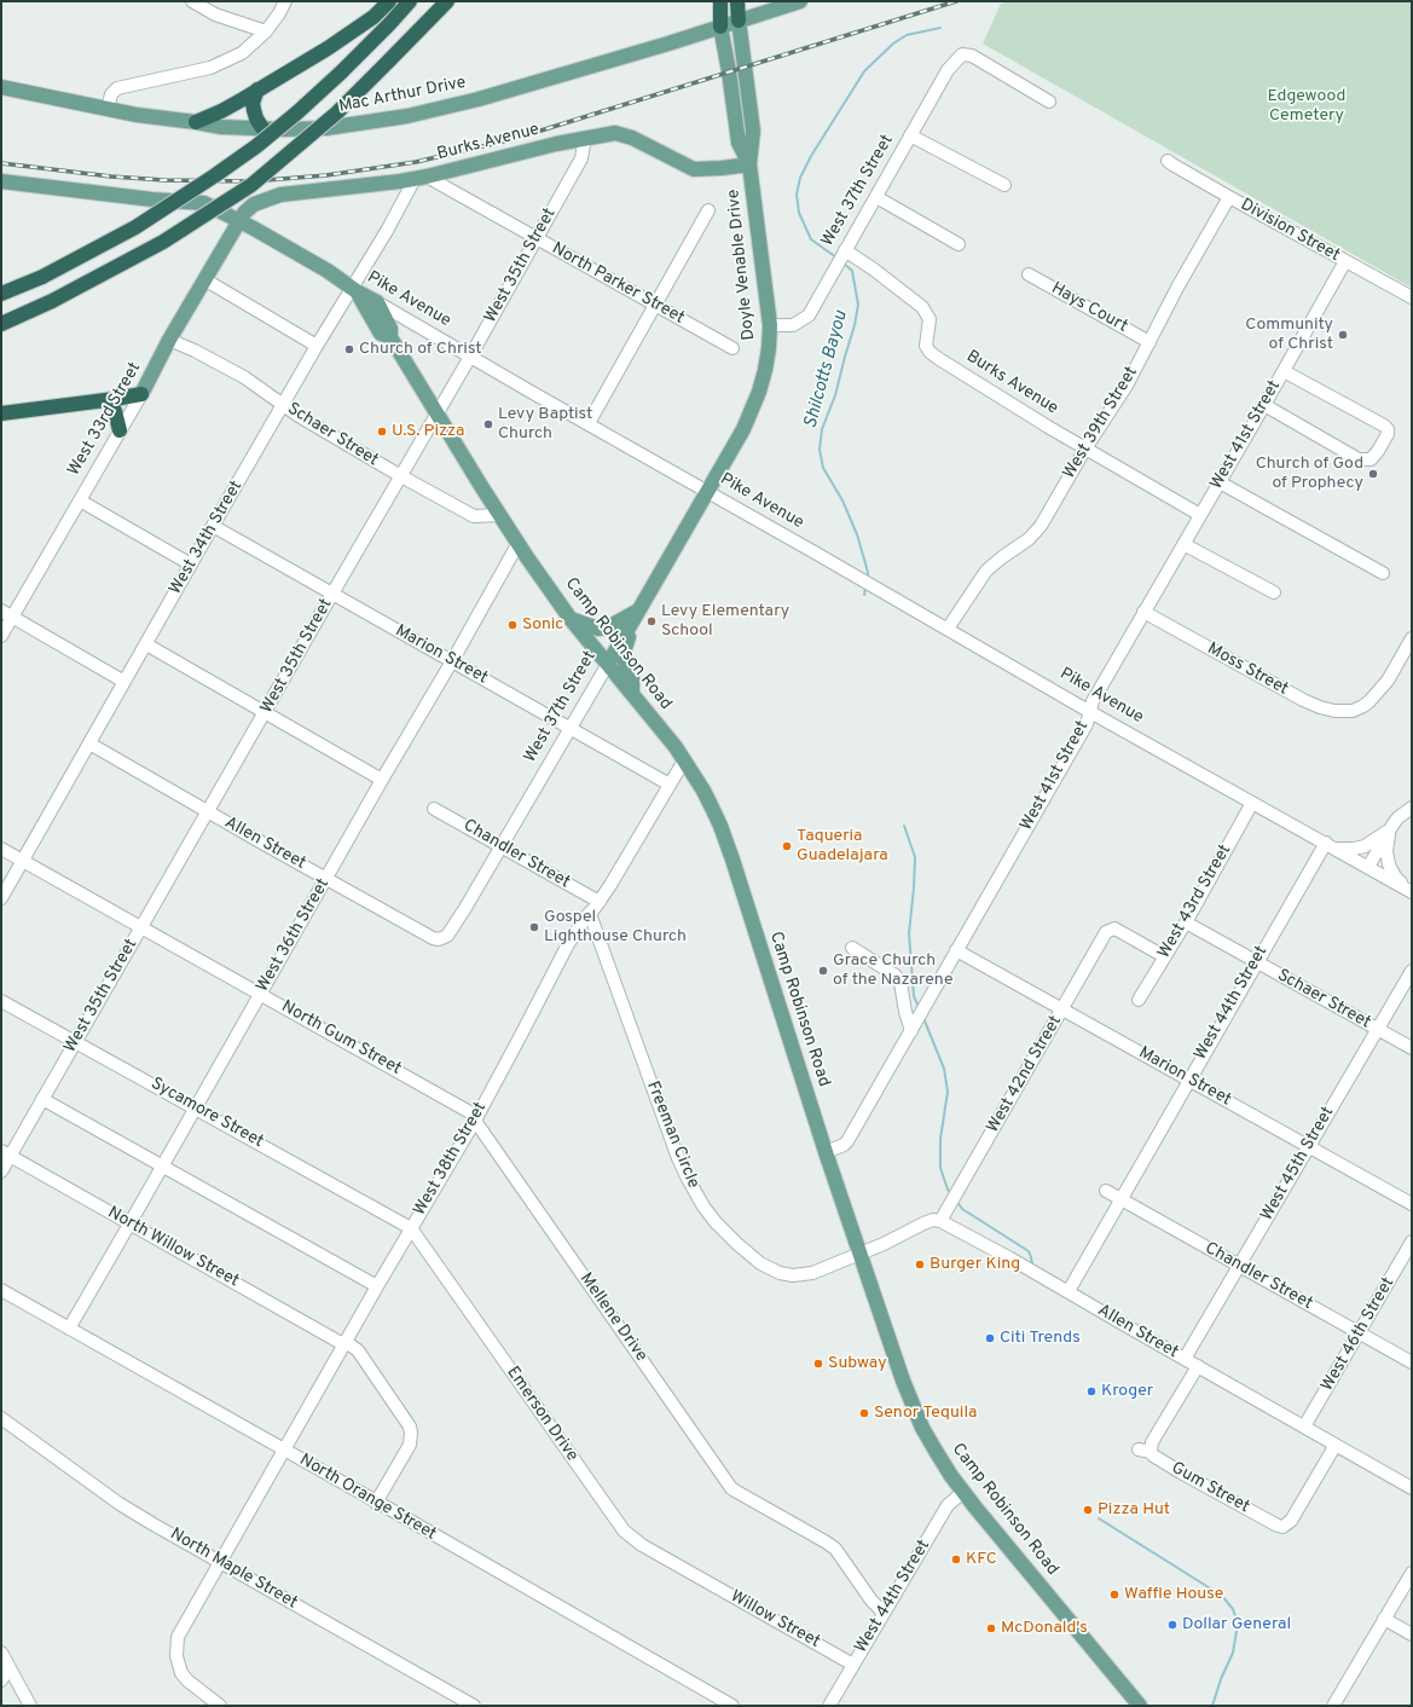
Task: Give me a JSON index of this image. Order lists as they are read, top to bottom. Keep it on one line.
{"streets":{"main road":["Mac Arthur Drive","Burks Avenue","West 37th Street","Doyle Venable Drive","Pike Avenue","West 33rd Street","Camp Robinson Road"],"street":["Division Street","West 35th Street","North Parker Street","Hays Court","West 39th Street","Schaer Street","West 41st Street","West 34th Street","Marion Street","Moss Street","Allen Street","Chandler Street","West 43rd Street","West 36th Street","West 44th Street","North Gum Street","West 42nd Street","Sycamore Street","Freeman Circle","West 38th Street","West 45th Street","North Willow Street","Mellene Drive","West 46th Street","Emerson Drive","Gum Street","North Orange Street","North Maple Street","Willow Street"]},"crossings":[["Mac Arthur Drive","Doyle Venable Drive"],["Burks Avenue","West 37th Street"],["Burks Avenue","Doyle Venable Drive"],["Burks Avenue","West 35th Street"],["Burks Avenue","North Parker Street"],["Burks Avenue","Pike Avenue"],["Burks Avenue","West 33rd Street"],["Burks Avenue","West 39th Street"],["Burks Avenue","West 41st Street"],["Burks Avenue","West 34th Street"],["West 37th Street","Doyle Venable Drive"],["West 37th Street","Pike Avenue"],["West 37th Street","Camp Robinson Road"],["West 37th Street","Marion Street"],["West 37th Street","Allen Street"],["West 37th Street","Chandler Street"],["Division Street","West 39th Street"],["Division Street","West 41st Street"],["Doyle Venable Drive","Pike Avenue"],["West 35th Street","North Parker Street"],["West 35th Street","Pike Avenue"],["West 35th Street","Schaer Street"],["West 35th Street","Camp Robinson Road"],["West 35th Street","Marion Street"],["West 35th Street","Allen Street"],["West 35th Street","North Gum Street"],["West 35th Street","Sycamore Street"],["West 35th Street","North Willow Street"],["North Parker Street","West 34th Street"],["Pike Avenue","West 33rd Street"],["Pike Avenue","West 39th Street"],["Pike Avenue","West 41st Street"],["Pike Avenue","West 34th Street"],["Pike Avenue","Camp Robinson Road"],["Pike Avenue","West 43rd Street"],["Pike Avenue","West 44th Street"],["Hays Court","West 39th Street"],["West 33rd Street","Schaer Street"],["Schaer Street","West 34th Street"],["Schaer Street","Camp Robinson Road"],["Schaer Street","West 43rd Street"],["Schaer Street","West 44th Street"],["Schaer Street","West 45th Street"],["West 41st Street","Camp Robinson Road"],["West 41st Street","Marion Street"],["West 41st Street","Moss Street"],["West 34th Street","Camp Robinson Road"],["West 34th Street","Marion Street"],["West 34th Street","Allen Street"],["West 34th Street","North Gum Street"],["Camp Robinson Road","West 36th Street"],["Camp Robinson Road","West 44th Street"],["Camp Robinson Road","Freeman Circle"],["Camp Robinson Road","West 38th Street"],["Marion Street","West 36th Street"],["Marion Street","West 44th Street"],["Marion Street","West 42nd Street"],["Marion Street","West 38th Street"],["Marion Street","West 45th Street"],["Allen Street","West 36th Street"],["Allen Street","West 44th Street"],["Allen Street","West 42nd Street"],["Allen Street","West 45th Street"],["Allen Street","West 46th Street"],["Allen Street","Gum Street"],["Chandler Street","West 44th Street"],["Chandler Street","West 38th Street"],["Chandler Street","West 45th Street"],["Chandler Street","West 46th Street"],["West 43rd Street","West 42nd Street"],["West 36th Street","North Gum Street"],["West 36th Street","Sycamore Street"],["West 36th Street","North Willow Street"],["West 36th Street","North Orange Street"],["West 44th Street","Mellene Drive"],["West 44th Street","Willow Street"],["North Gum Street","West 38th Street"],["North Gum Street","Mellene Drive"],["Sycamore Street","West 38th Street"],["Sycamore Street","Emerson Drive"],["Freeman Circle","West 38th Street"],["West 38th Street","North Willow Street"],["West 38th Street","Mellene Drive"],["West 38th Street","Emerson Drive"],["West 38th Street","North Orange Street"],["West 38th Street","North Maple Street"],["North Willow Street","North Orange Street"],["Emerson Drive","Willow Street"]],"water":["Shilcotts Bayou"],"parks":["Edgewood Cemetery"],"places":["Community of Christ","Church of Christ","Levy Baptist Church","U.S. Pizza","Church of God of Prophecy","Levy Elementary School","Sonic","Taqueria Guadelajara","Gospel Lighthouse Church","Grace Church of the Nazarene","Burger King","Citi Trends","Subway","Kroger","Senor Tequila","Pizza Hut","KFC","Waffle House","Dollar General","McDonald's"]}
